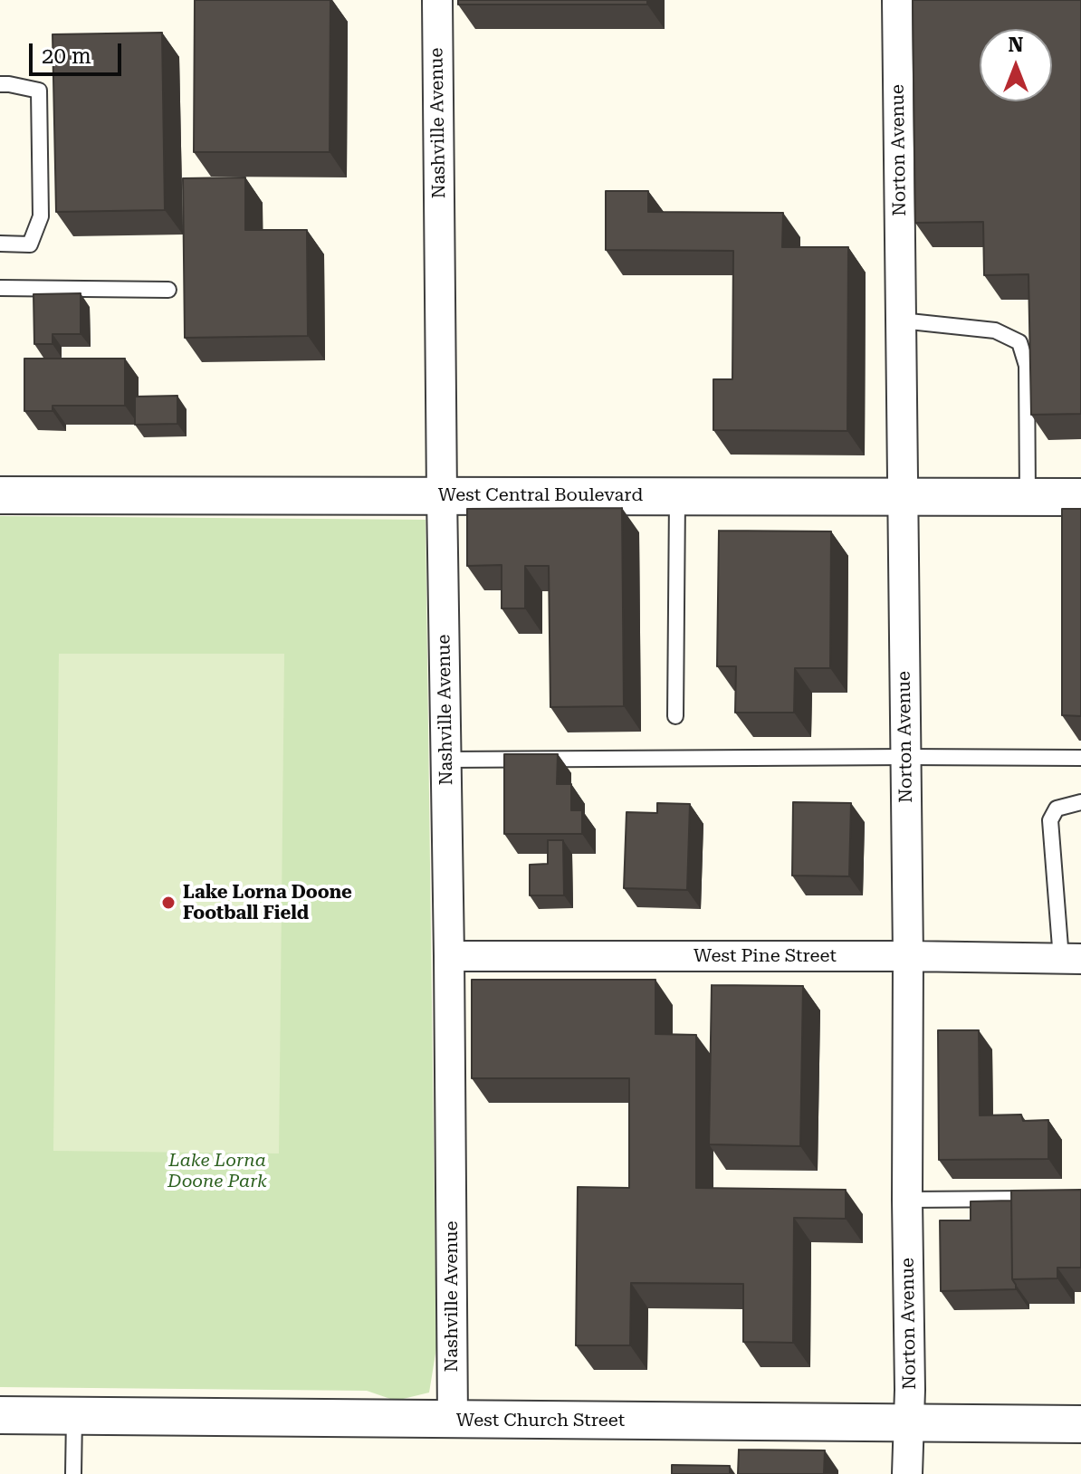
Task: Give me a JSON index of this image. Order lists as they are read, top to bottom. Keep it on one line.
{"streets":{"street":["Nashville Avenue","Norton Avenue","West Central Boulevard","West Pine Street","West Church Street"]},"crossings":[["Nashville Avenue","West Central Boulevard"],["Nashville Avenue","West Pine Street"],["Nashville Avenue","West Church Street"],["Norton Avenue","West Central Boulevard"],["Norton Avenue","West Pine Street"],["Norton Avenue","West Church Street"]],"parks":["Lake Lorna Doone Park"],"places":["Lake Lorna Doone Football Field"],"scale_bar":"20 m","north":"top"}
